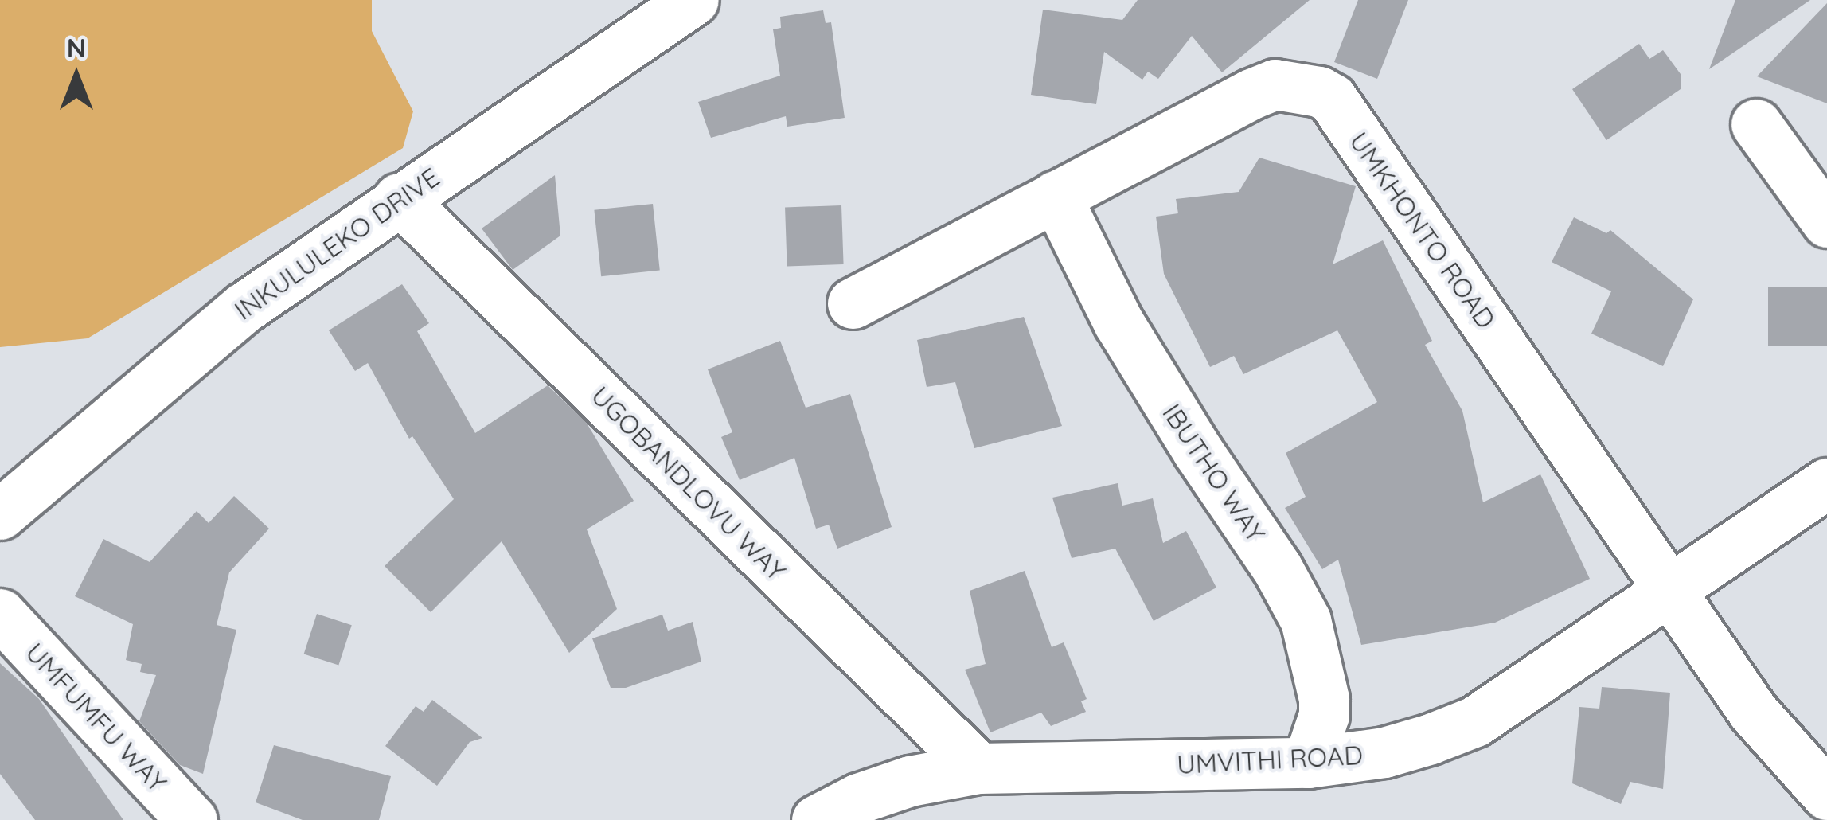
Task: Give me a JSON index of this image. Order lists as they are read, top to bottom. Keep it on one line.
{"streets":{"street":["UMKHONTO ROAD","INKULULEKO DRIVE","IBUTHO WAY","UGOBANDLOVU WAY","UMFUMFU WAY","UMVITHI ROAD"]},"crossings":[["UMKHONTO ROAD","IBUTHO WAY"],["UMKHONTO ROAD","UMVITHI ROAD"],["INKULULEKO DRIVE","UGOBANDLOVU WAY"],["IBUTHO WAY","UMVITHI ROAD"],["UGOBANDLOVU WAY","UMVITHI ROAD"]],"north":"top"}
